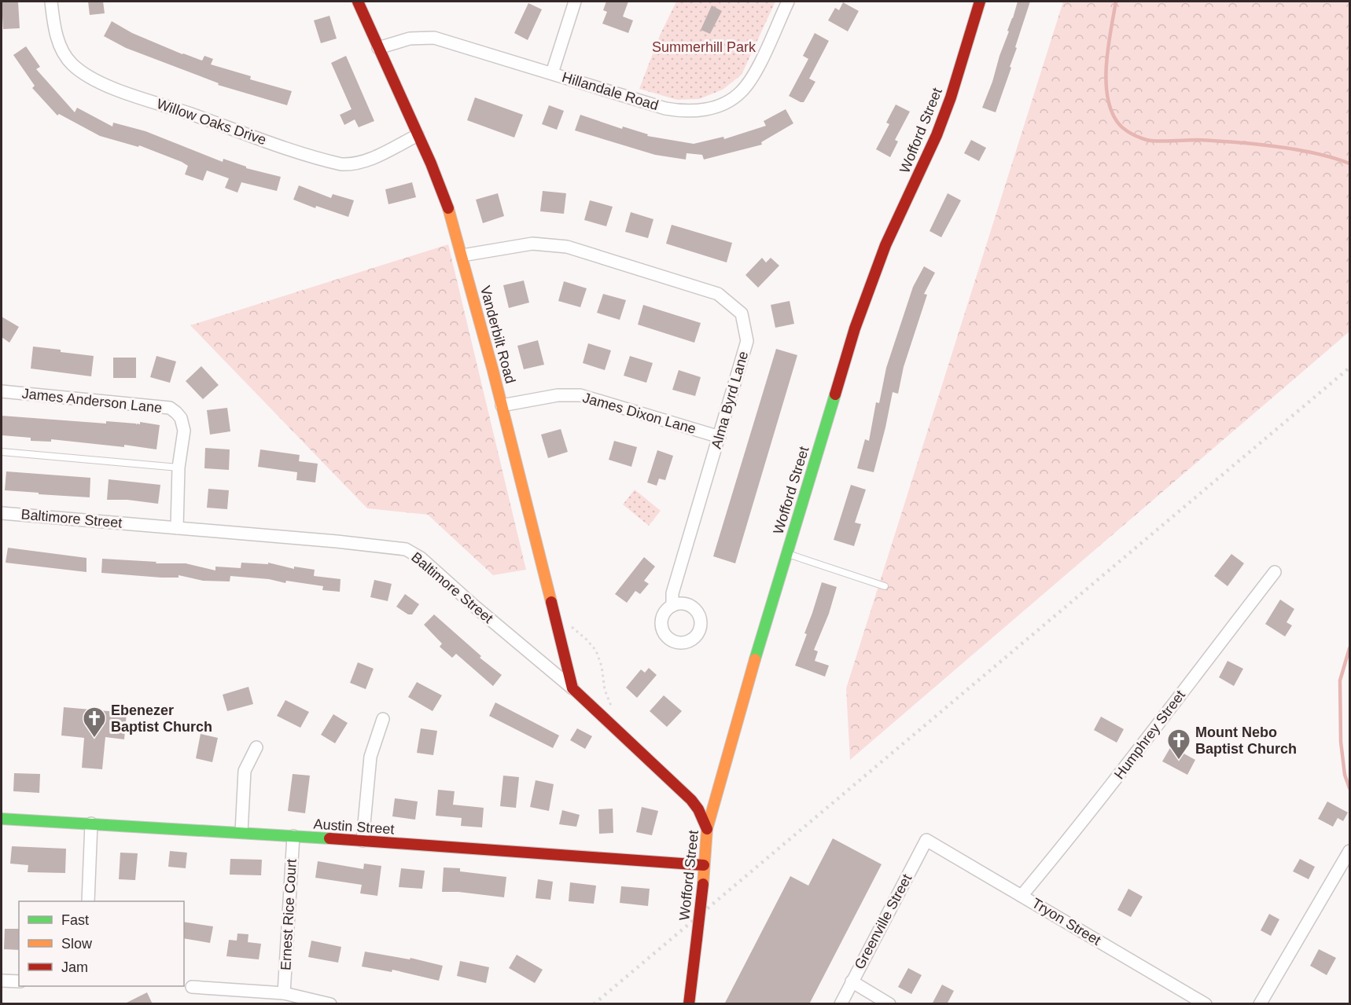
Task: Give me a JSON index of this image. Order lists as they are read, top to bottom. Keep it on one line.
{"streets":{"street":["Hillandale Road","Willow Oaks Drive","Wofford Street","Vanderbilt Road","Alma Byrd Lane","James Anderson Lane","James Dixon Lane","Baltimore Street","Humphrey Street","Austin Street","Ernest Rice Court","Greenville Street","Tryon Street"]},"crossings":[["Hillandale Road","Vanderbilt Road"],["Willow Oaks Drive","Vanderbilt Road"],["Wofford Street","Baltimore Street"],["Wofford Street","Austin Street"],["Vanderbilt Road","Alma Byrd Lane"],["Vanderbilt Road","James Dixon Lane"],["Vanderbilt Road","Baltimore Street"],["Alma Byrd Lane","James Dixon Lane"],["James Anderson Lane","Baltimore Street"],["Humphrey Street","Tryon Street"],["Austin Street","Ernest Rice Court"],["Greenville Street","Tryon Street"]],"parks":["Summerhill Park"],"places":{"church":["Ebenezer Baptist Church","Mount Nebo Baptist Church"]},"legend":["Fast","Slow","Jam"]}
